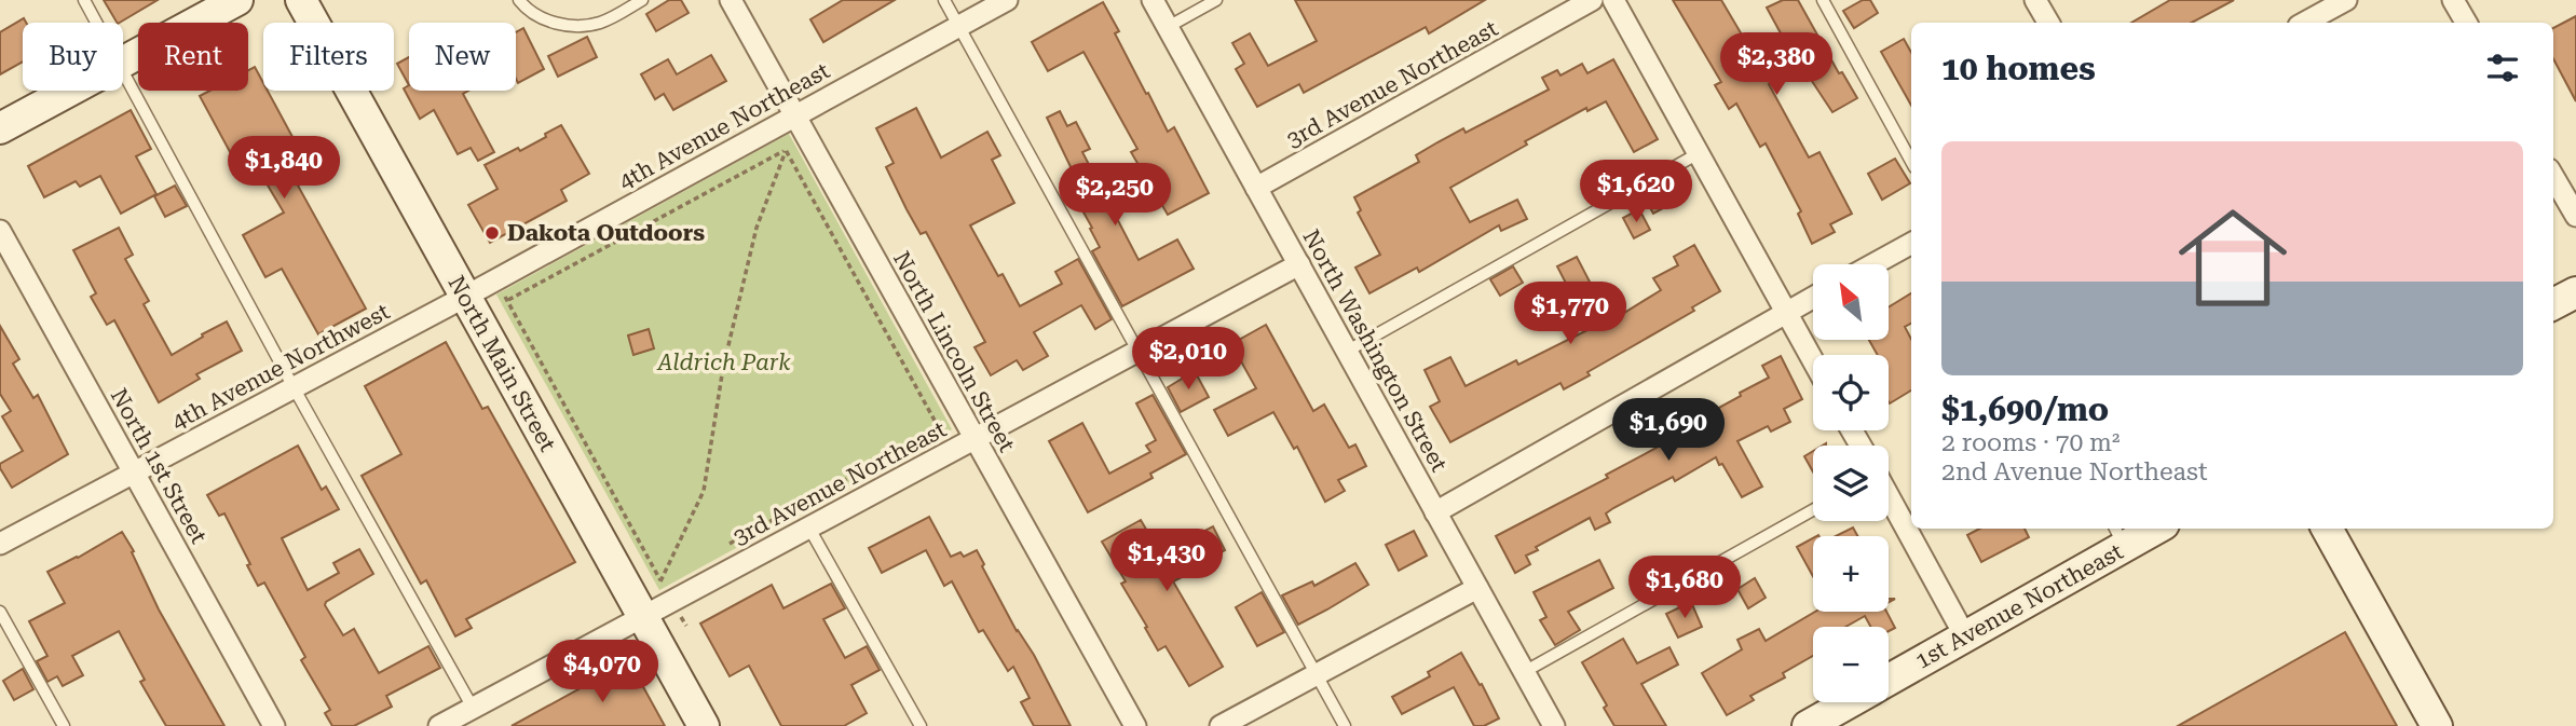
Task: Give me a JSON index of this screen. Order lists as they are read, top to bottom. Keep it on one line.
{"streets":{"street":["3rd Avenue Northeast","4th Avenue Northeast","North Washington Street","North Lincoln Street","North Main Street","4th Avenue Northwest","North 1st Street","1st Avenue Northeast"]},"crossings":[["3rd Avenue Northeast","North Washington Street"],["3rd Avenue Northeast","North Lincoln Street"],["3rd Avenue Northeast","North Main Street"],["4th Avenue Northeast","North Lincoln Street"],["4th Avenue Northeast","North Main Street"],["4th Avenue Northeast","4th Avenue Northwest"],["North Main Street","4th Avenue Northwest"],["4th Avenue Northwest","North 1st Street"]],"parks":["Aldrich Park"],"places":["Dakota Outdoors"],"north":"top left","page":{"chip":["Buy","Rent","Filters","New"],"heading":"10 homes","price":["$2,380","$1,840","$1,620","$2,250","$1,770","$2,010","$1,690","$1,430","$1,680","$4,070"],"list":[{"name":"$1,690/mo","note":"2 rooms · 70 m² · 2nd Avenue Northeast"}],"map_buttons":["+","−"]}}
